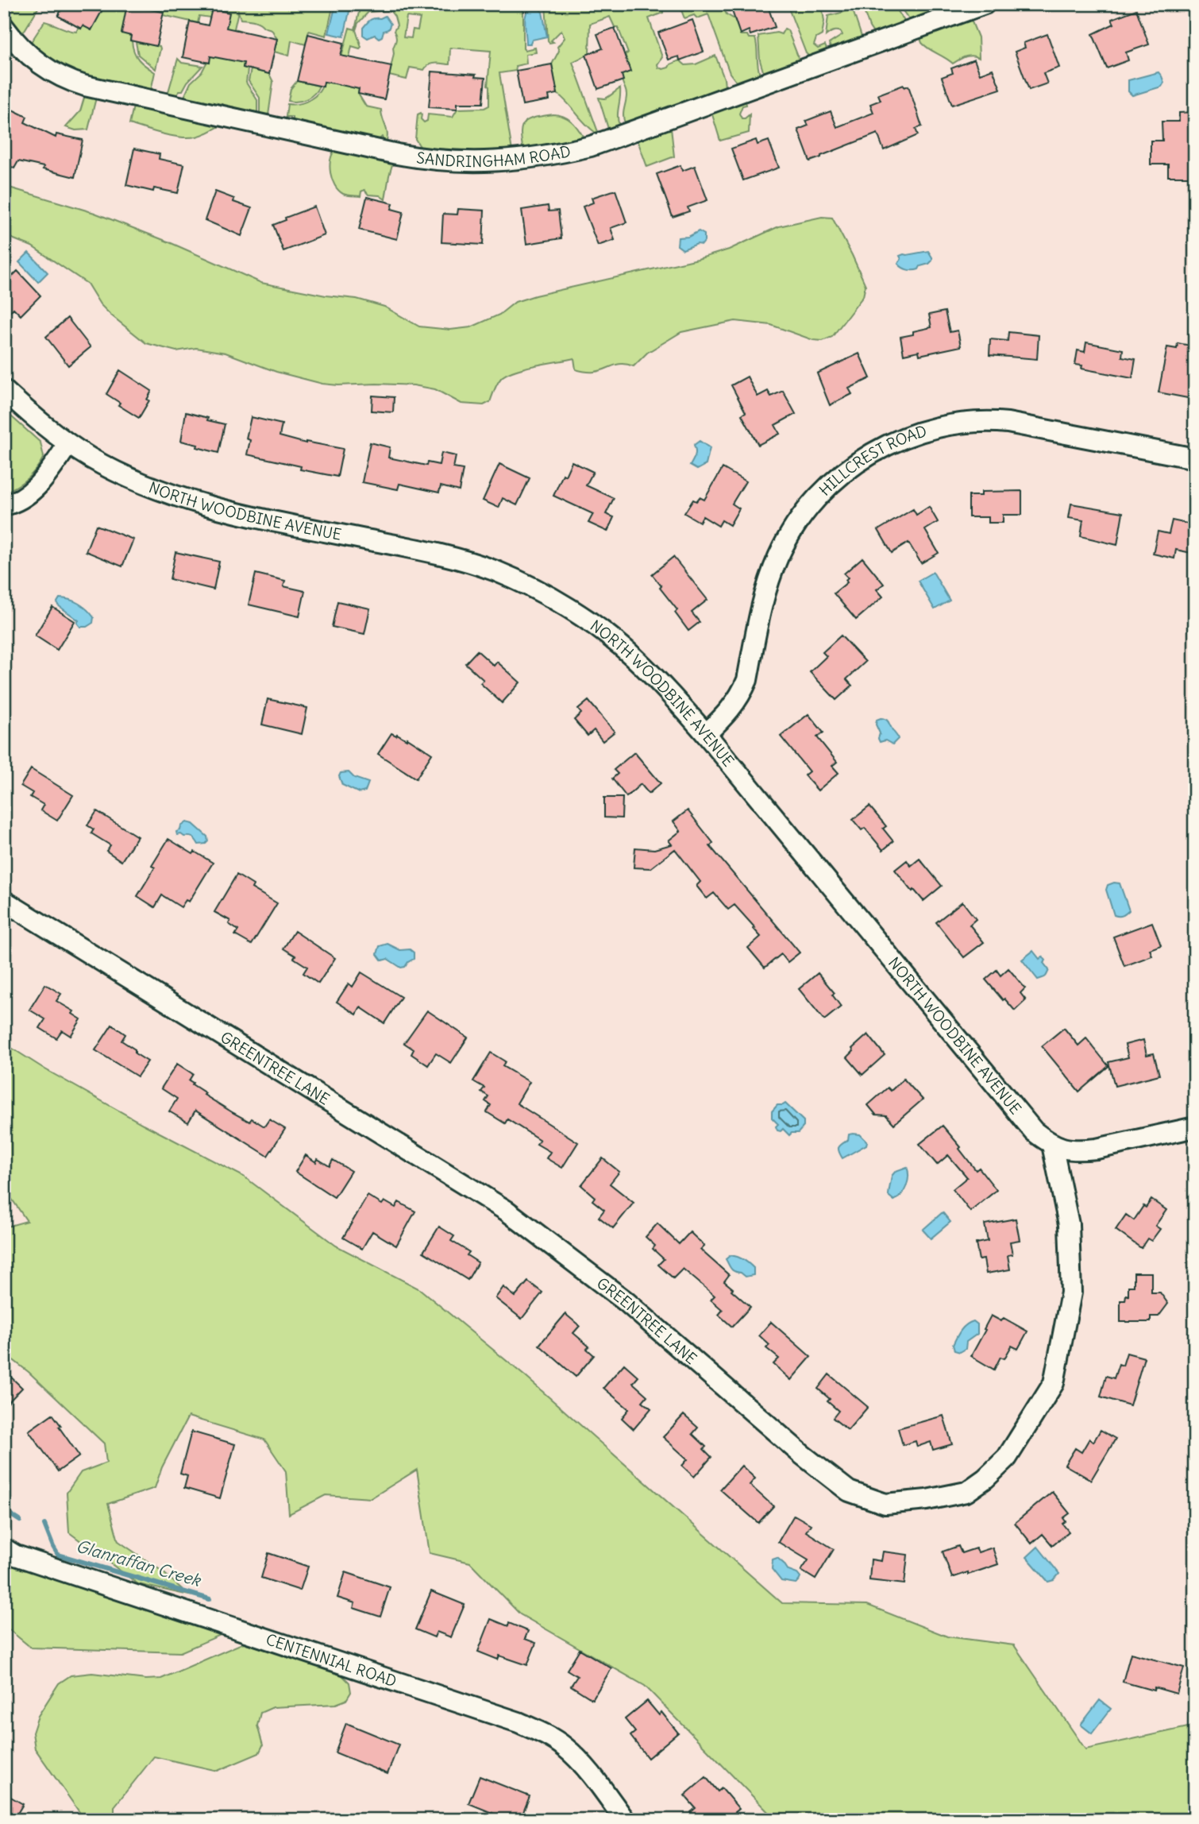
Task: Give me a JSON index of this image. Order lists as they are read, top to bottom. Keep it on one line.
{"streets":{"street":["SANDRINGHAM ROAD","HILLCREST ROAD","NORTH WOODBINE AVENUE","GREENTREE LANE","CENTENNIAL ROAD"]},"crossings":[["HILLCREST ROAD","NORTH WOODBINE AVENUE"],["NORTH WOODBINE AVENUE","GREENTREE LANE"]],"water":["Glanraffan Creek"]}
